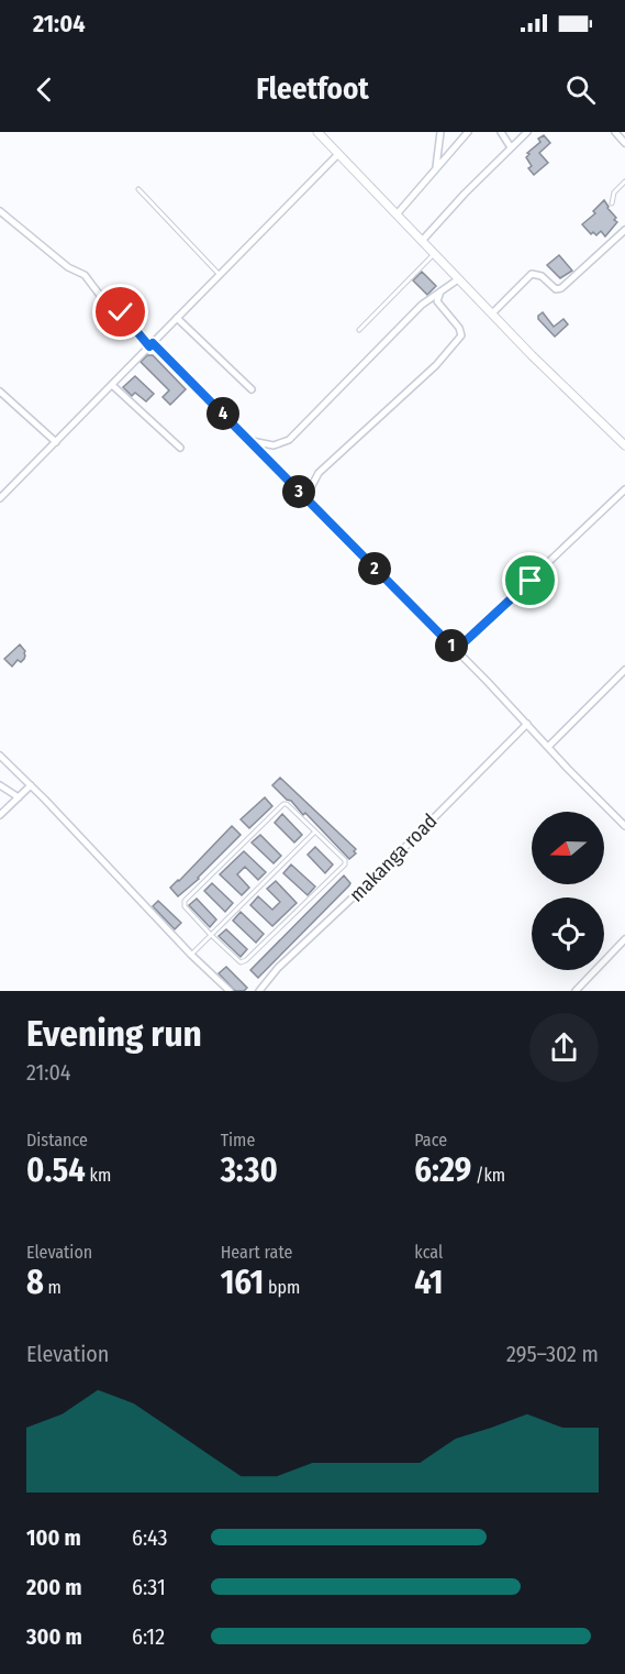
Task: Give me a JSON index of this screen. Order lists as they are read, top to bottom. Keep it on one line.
{"streets":{"street":["makanga road"]},"north":"left","page":{"status":"21:04","header":"Fleetfoot","pins":["4","3","2","1"],"heading":["Evening run","21:04"],"stats":[["Distance","0.54 km"],["Time","3:30"],["Pace","6:29 /km"],["Elevation","8 m"],["Heart rate","161 bpm"],["kcal","41"]],"chart":["Elevation","295–302 m"],"list":[{"name":"100 m","note":"6:43"},{"name":"200 m","note":"6:31"},{"name":"300 m","note":"6:12"}]}}
